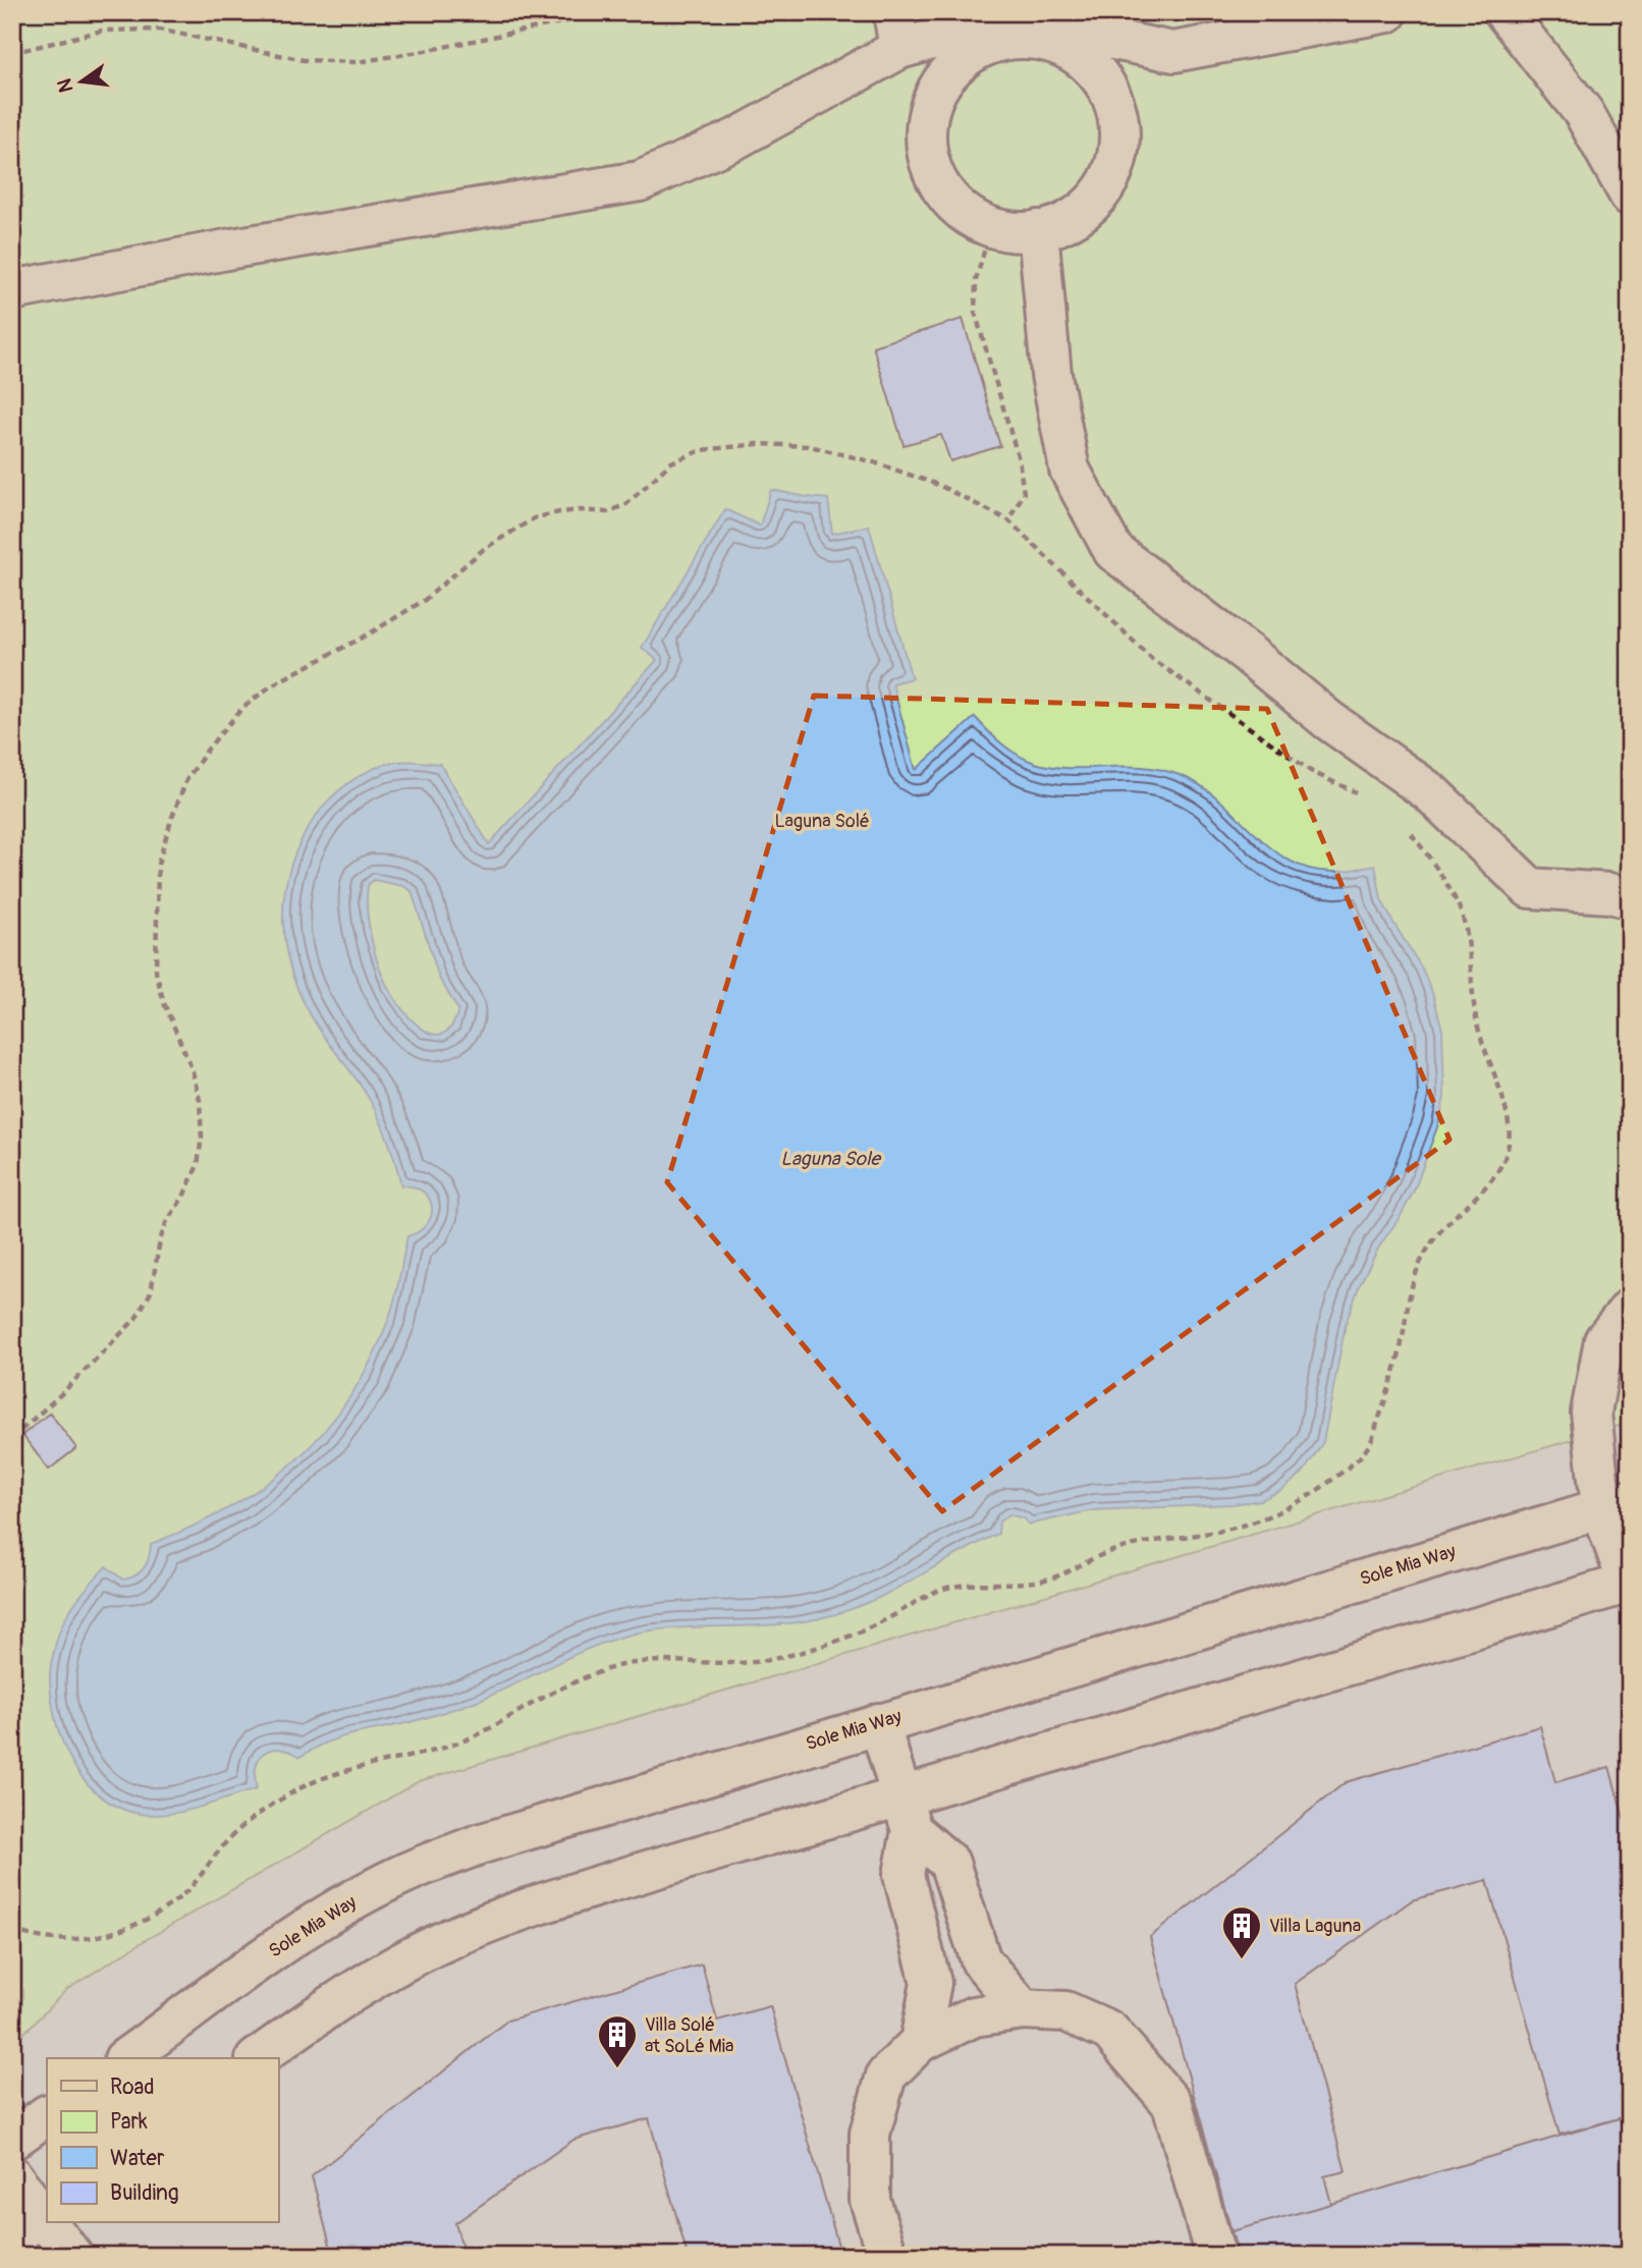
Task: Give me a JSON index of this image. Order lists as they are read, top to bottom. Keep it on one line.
{"streets":{"street":["Sole Mia Way"]},"water":["Laguna Sole"],"parks":["Laguna Solé"],"places":{"building":["Villa Laguna","Villa Solé at SoLé Mia"]},"legend":["Road","Park","Water","Building"],"north":"left"}
